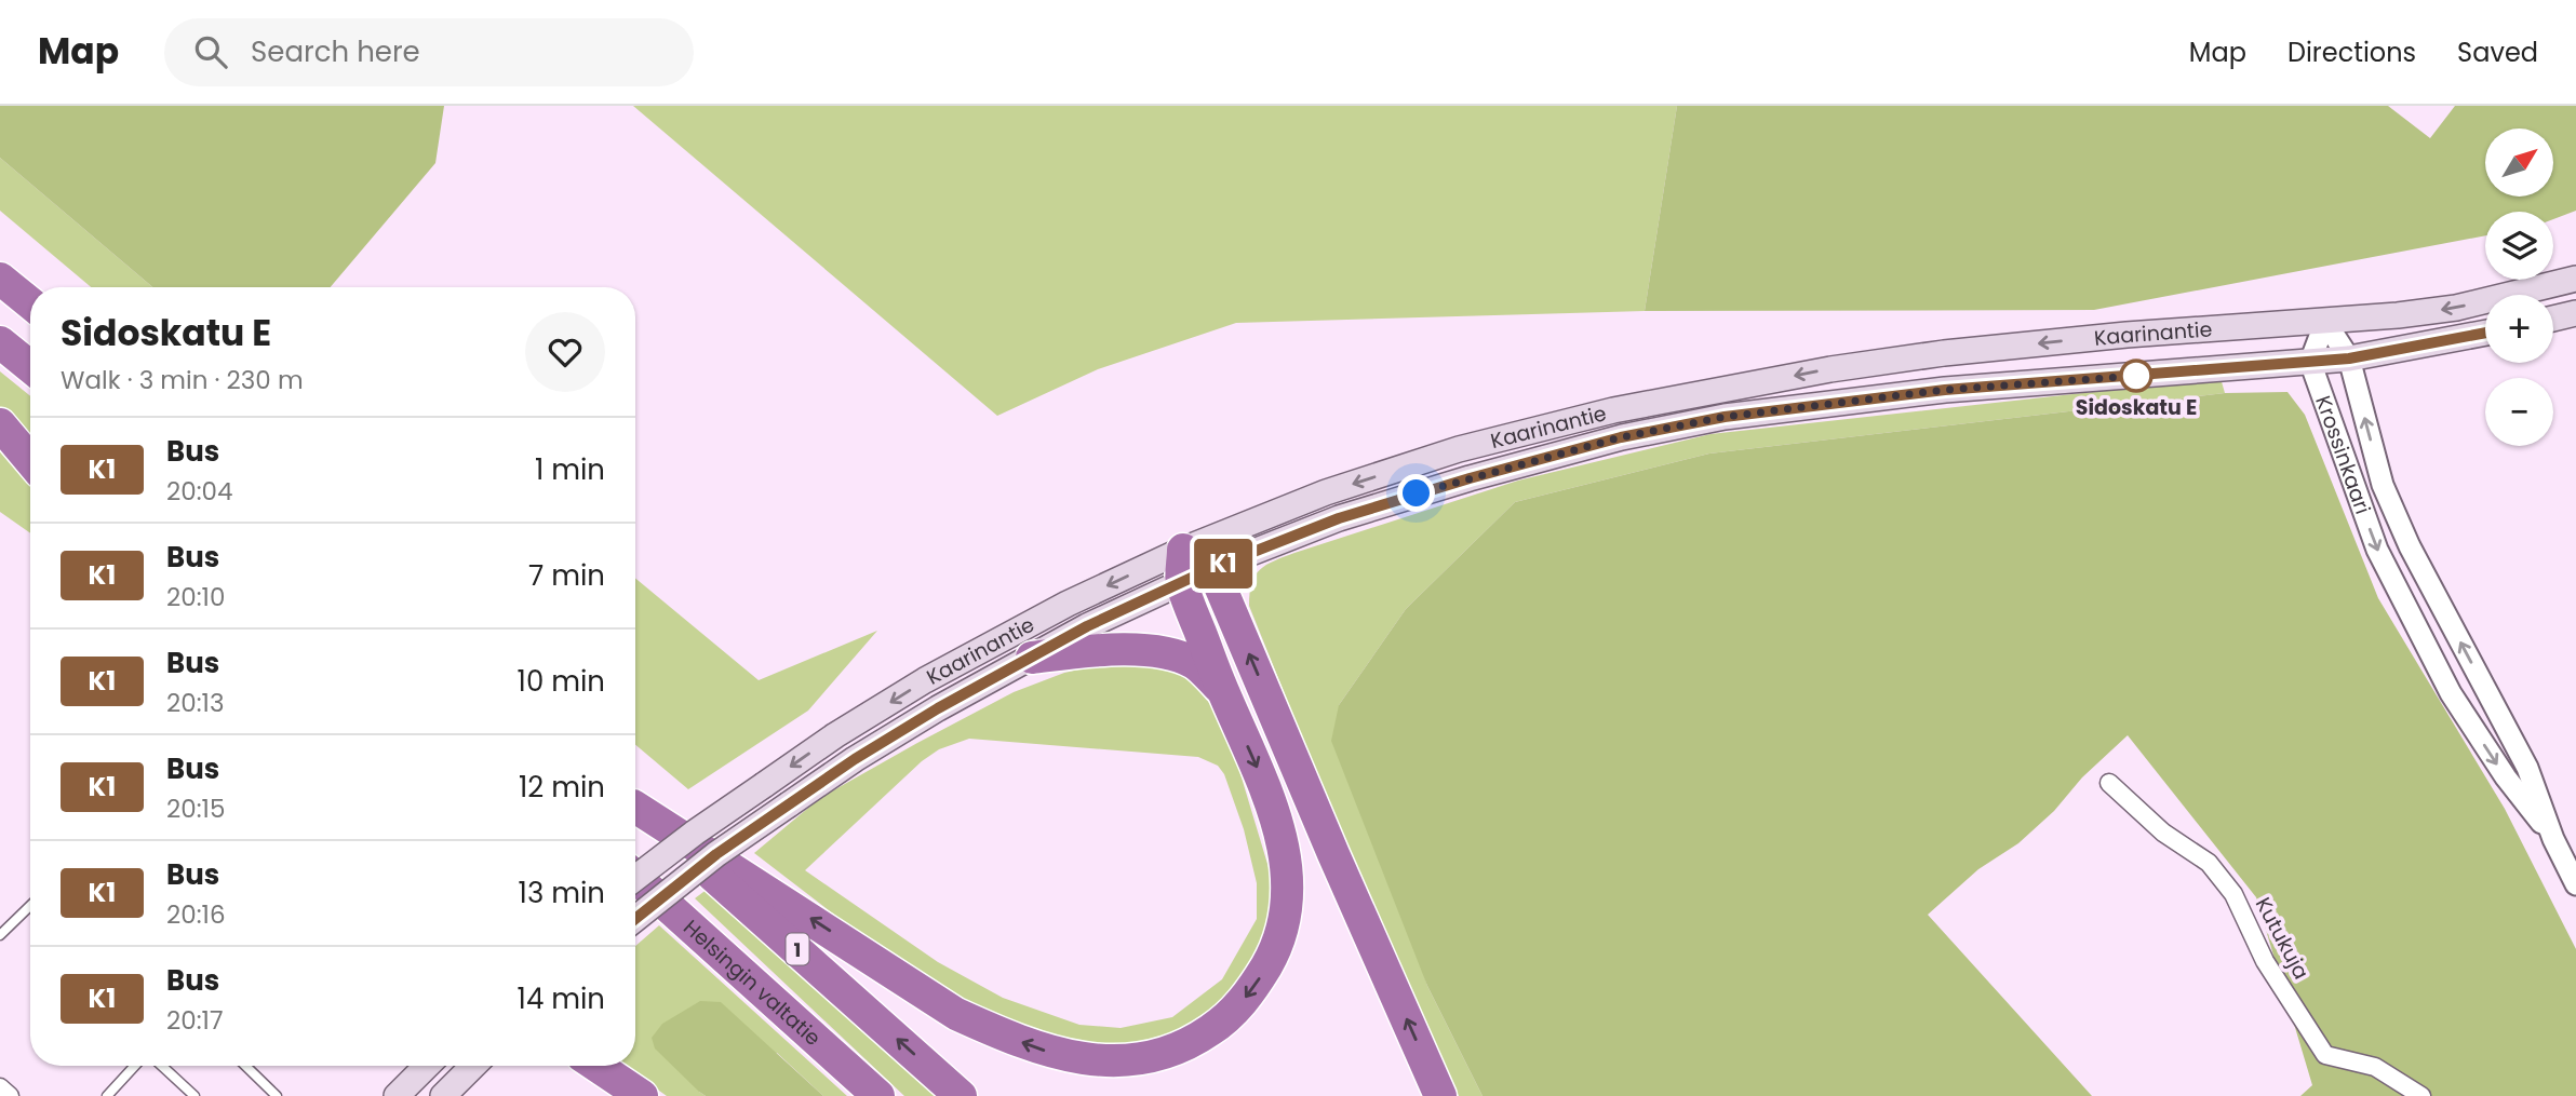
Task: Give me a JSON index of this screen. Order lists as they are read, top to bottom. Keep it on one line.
{"streets":{"highway":["1","Helsingin valtatie"],"main road":["Kaarinantie"],"street":["Krossinkaari","Kutukuja"]},"crossings":[["Kaarinantie","Krossinkaari"]],"places":["Sidoskatu E"],"lines":["bus line K1"],"north":"top right","page":{"header":"Map","search":"Search here","nav":["Map","Directions","Saved"],"on_map":"K1","map_buttons":["+","−"],"heading":["Sidoskatu E","Walk · 3 min · 230 m"],"list":[{"mark":"K1","name":"Bus","note":"20:04","value":"1 min"},{"mark":"K1","name":"Bus","note":"20:10","value":"7 min"},{"mark":"K1","name":"Bus","note":"20:13","value":"10 min"},{"mark":"K1","name":"Bus","note":"20:15","value":"12 min"},{"mark":"K1","name":"Bus","note":"20:16","value":"13 min"},{"mark":"K1","name":"Bus","note":"20:17","value":"14 min"}]}}
